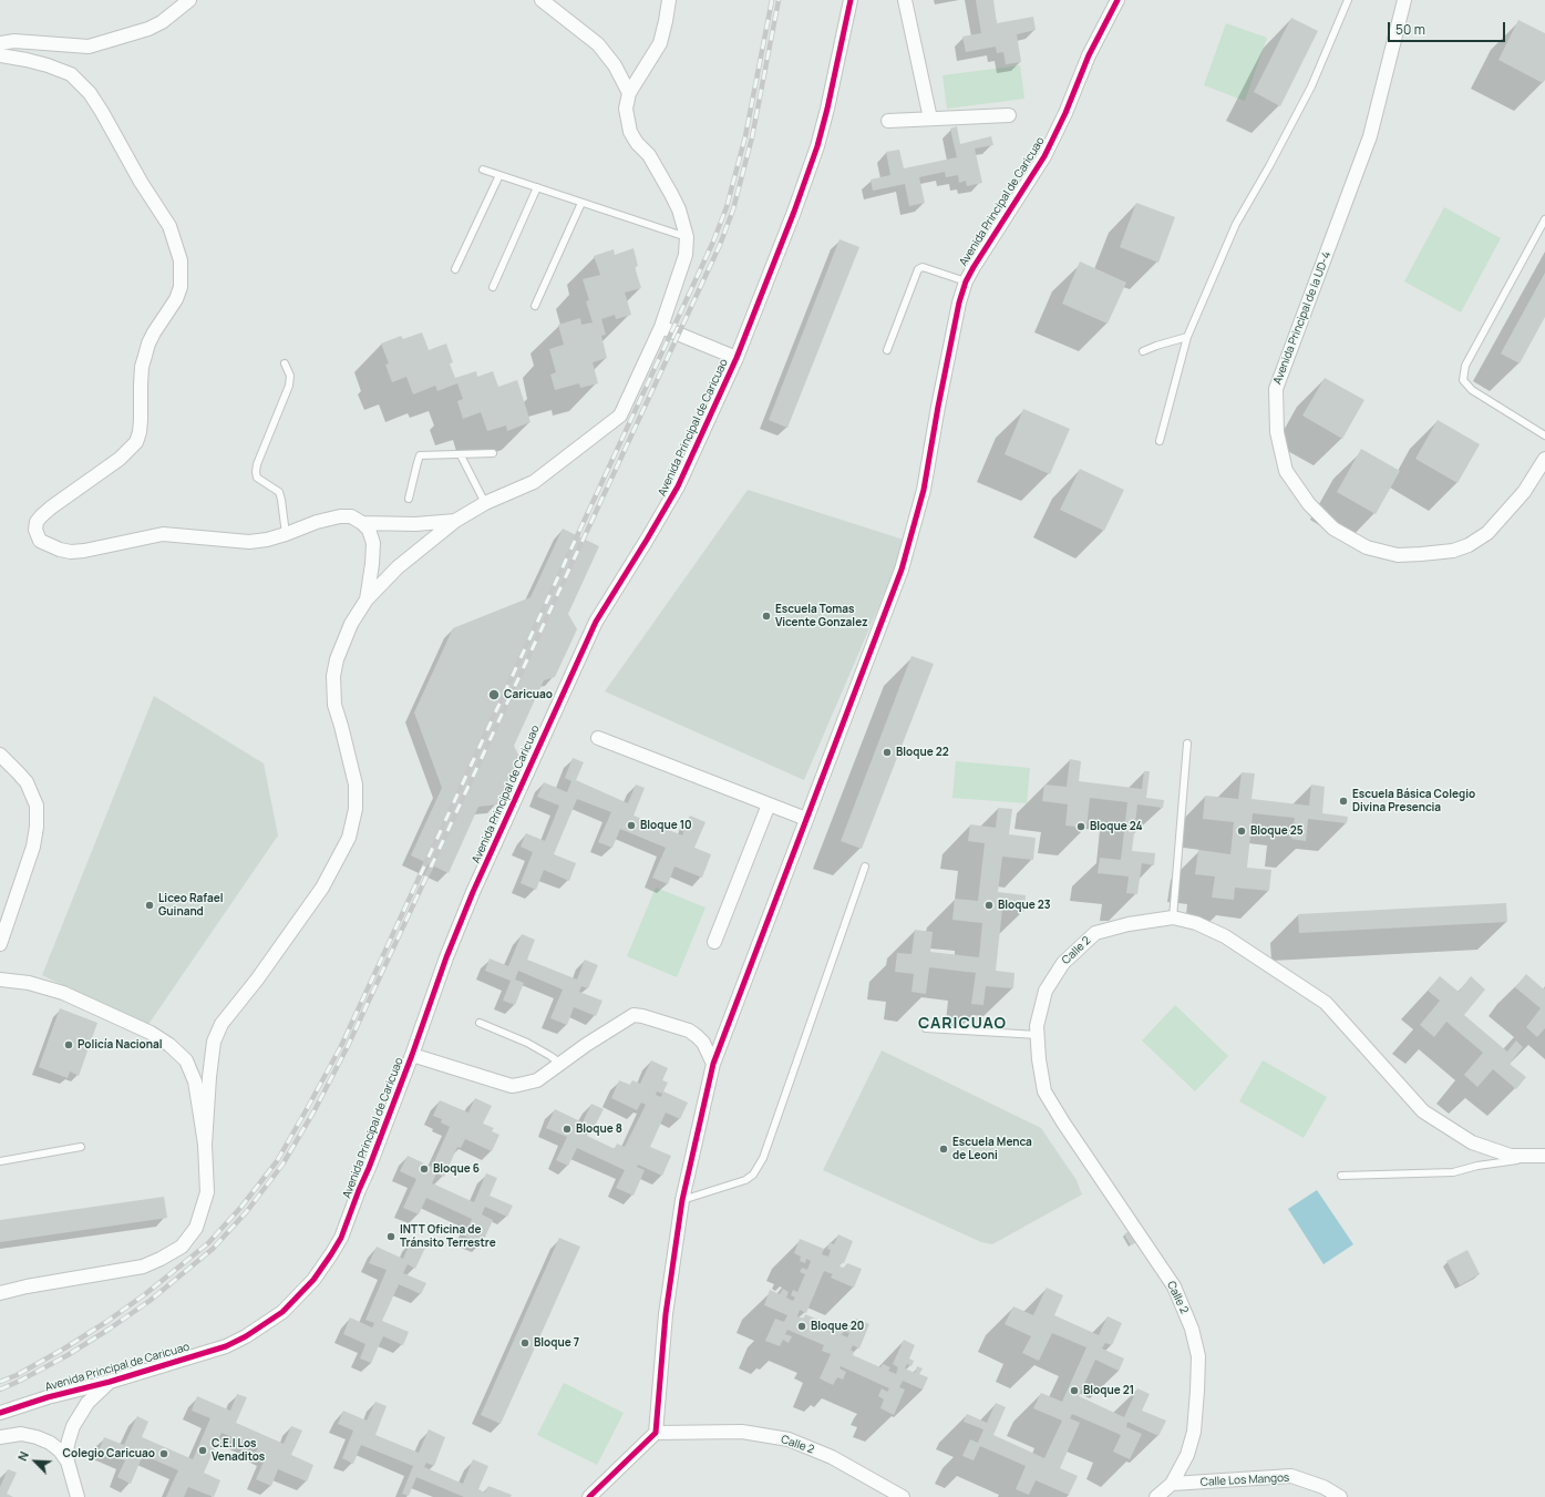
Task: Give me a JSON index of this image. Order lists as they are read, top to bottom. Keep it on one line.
{"streets":{"street":["Avenida Principal de Caricuao","Avenida Principal de la UD-4","Calle 2","Calle Los Mangos"]},"crossings":[["Avenida Principal de Caricuao","Calle 2"],["Calle 2","Calle Los Mangos"]],"districts":["CARICUAO"],"places":["Escuela Tomas Vicente Gonzalez","Caricuao","Bloque 22","Escuela Básica Colegio Divina Presencia","Bloque 10","Bloque 24","Bloque 25","Liceo Rafael Guinand","Bloque 23","Policía Nacional","Bloque 8","Escuela Menca de Leoni","Bloque 6","INTT Oficina de Tránsito Terrestre","Bloque 20","Bloque 7","Bloque 21","C.E.I Los Venaditos","Colegio Caricuao"],"scale_bar":"50 m","north":"top left"}
